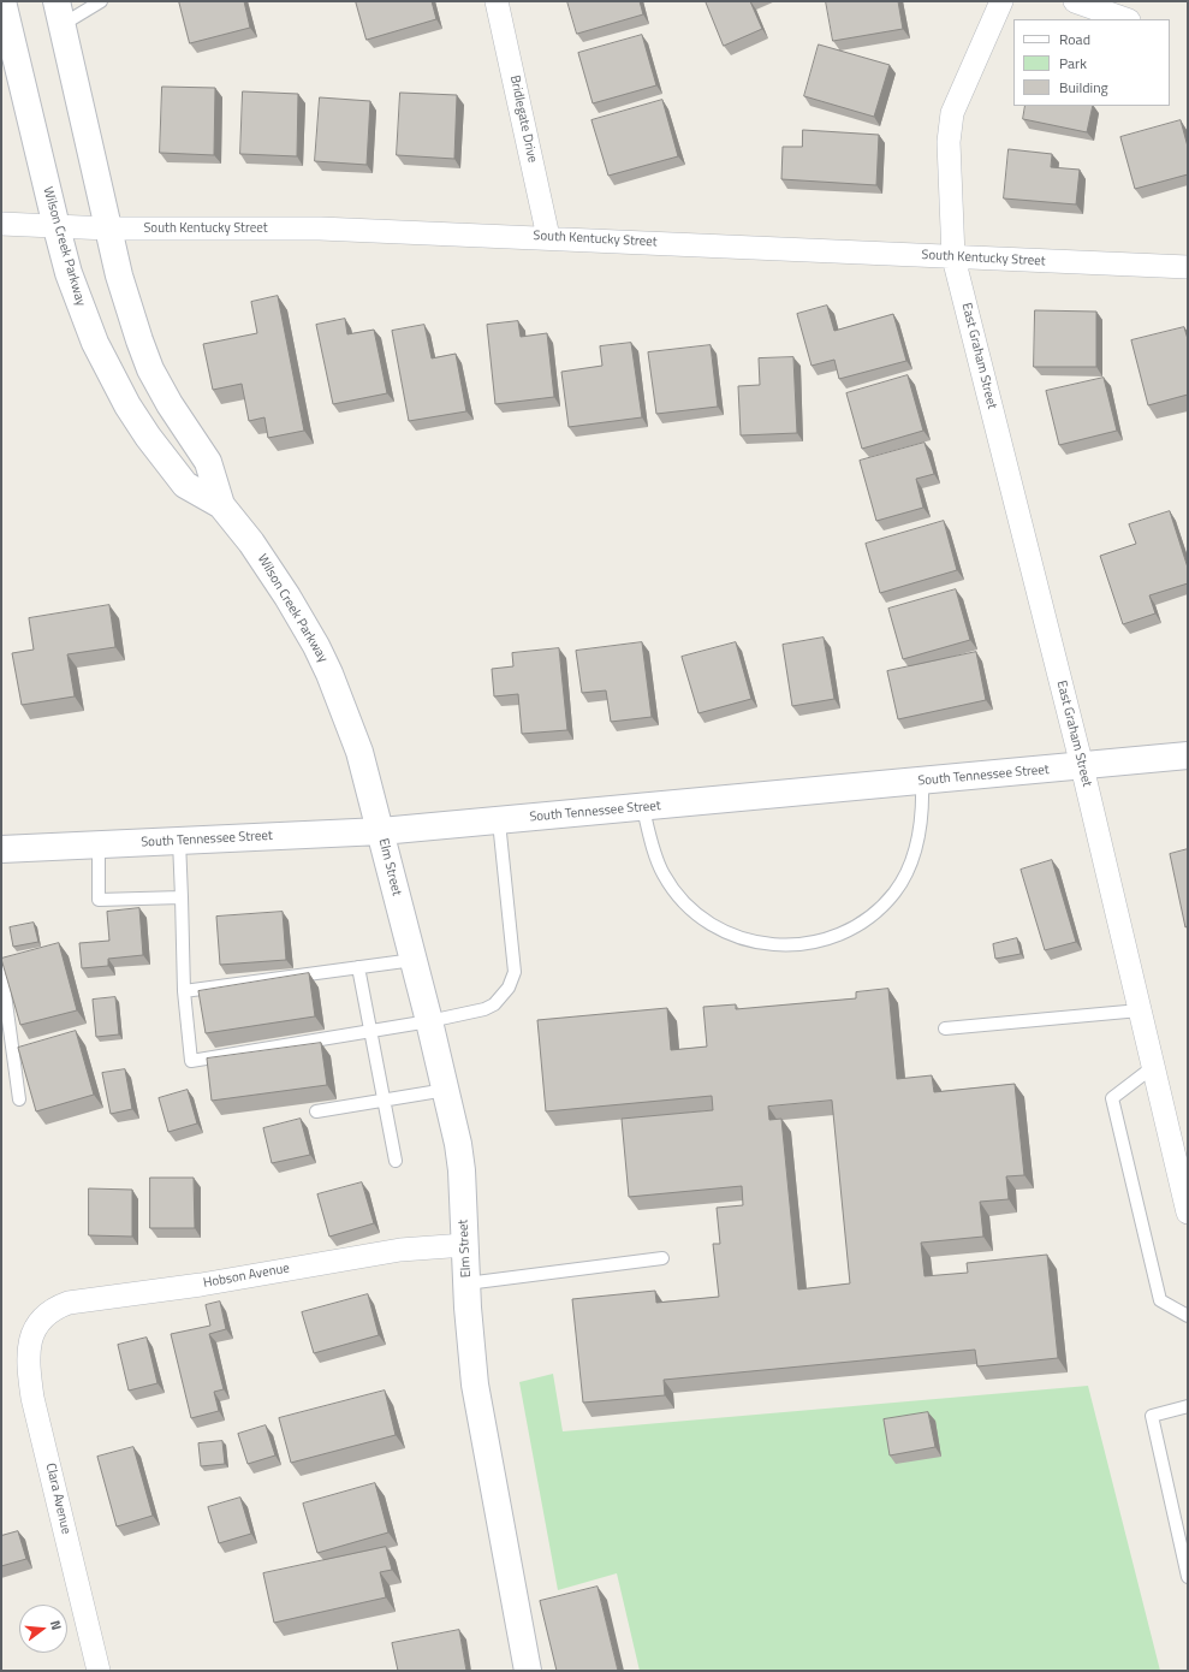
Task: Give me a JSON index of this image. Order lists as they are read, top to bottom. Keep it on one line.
{"streets":{"main road":["Wilson Creek Parkway","South Tennessee Street","Elm Street"],"street":["Bridlegate Drive","South Kentucky Street","East Graham Street","Hobson Avenue","Clara Avenue"]},"crossings":[["Bridlegate Drive","South Kentucky Street"],["South Kentucky Street","Wilson Creek Parkway"],["South Kentucky Street","East Graham Street"],["Wilson Creek Parkway","South Tennessee Street"],["Wilson Creek Parkway","Elm Street"],["East Graham Street","South Tennessee Street"],["South Tennessee Street","Elm Street"],["Elm Street","Hobson Avenue"],["Hobson Avenue","Clara Avenue"]],"legend":["Road","Park","Building"],"north":"right"}
